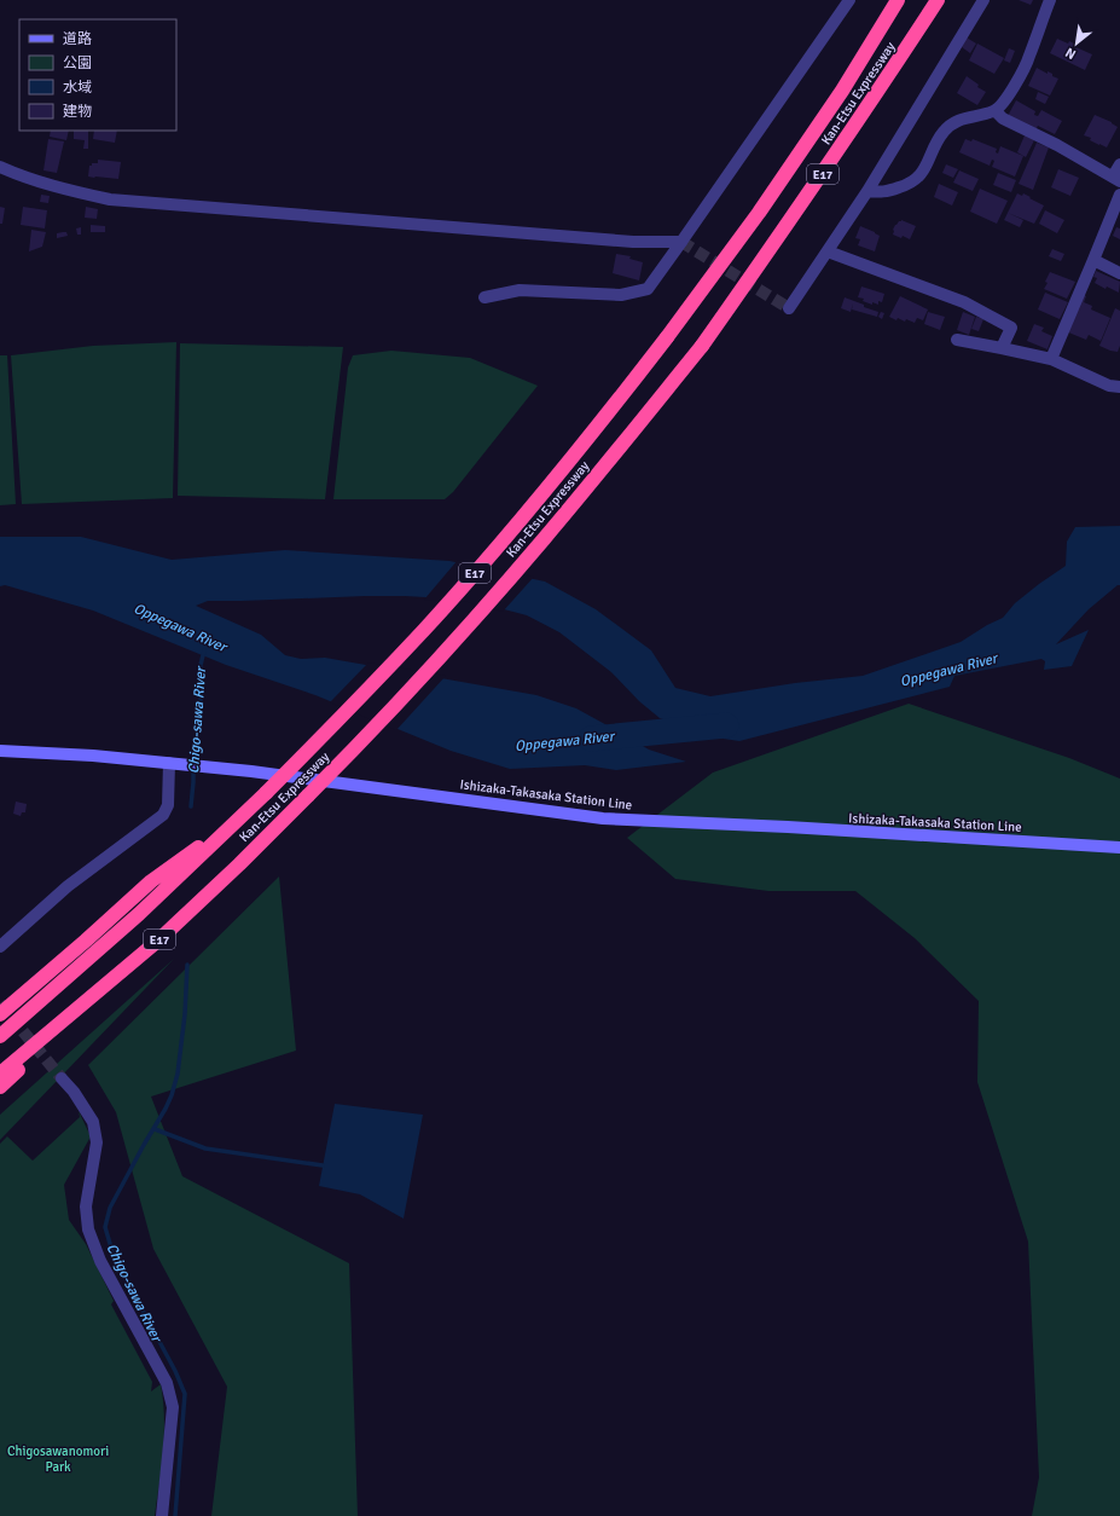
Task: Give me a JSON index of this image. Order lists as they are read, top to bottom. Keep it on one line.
{"streets":{"highway":["Kan-Etsu Expressway","E17"],"main road":["Ishizaka-Takasaka Station Line"]},"water":["Oppegawa River","Chigo-sawa River"],"parks":["Chigosawanomori Park"],"legend":["道路","公園","水域","建物"],"north":"bottom left"}
